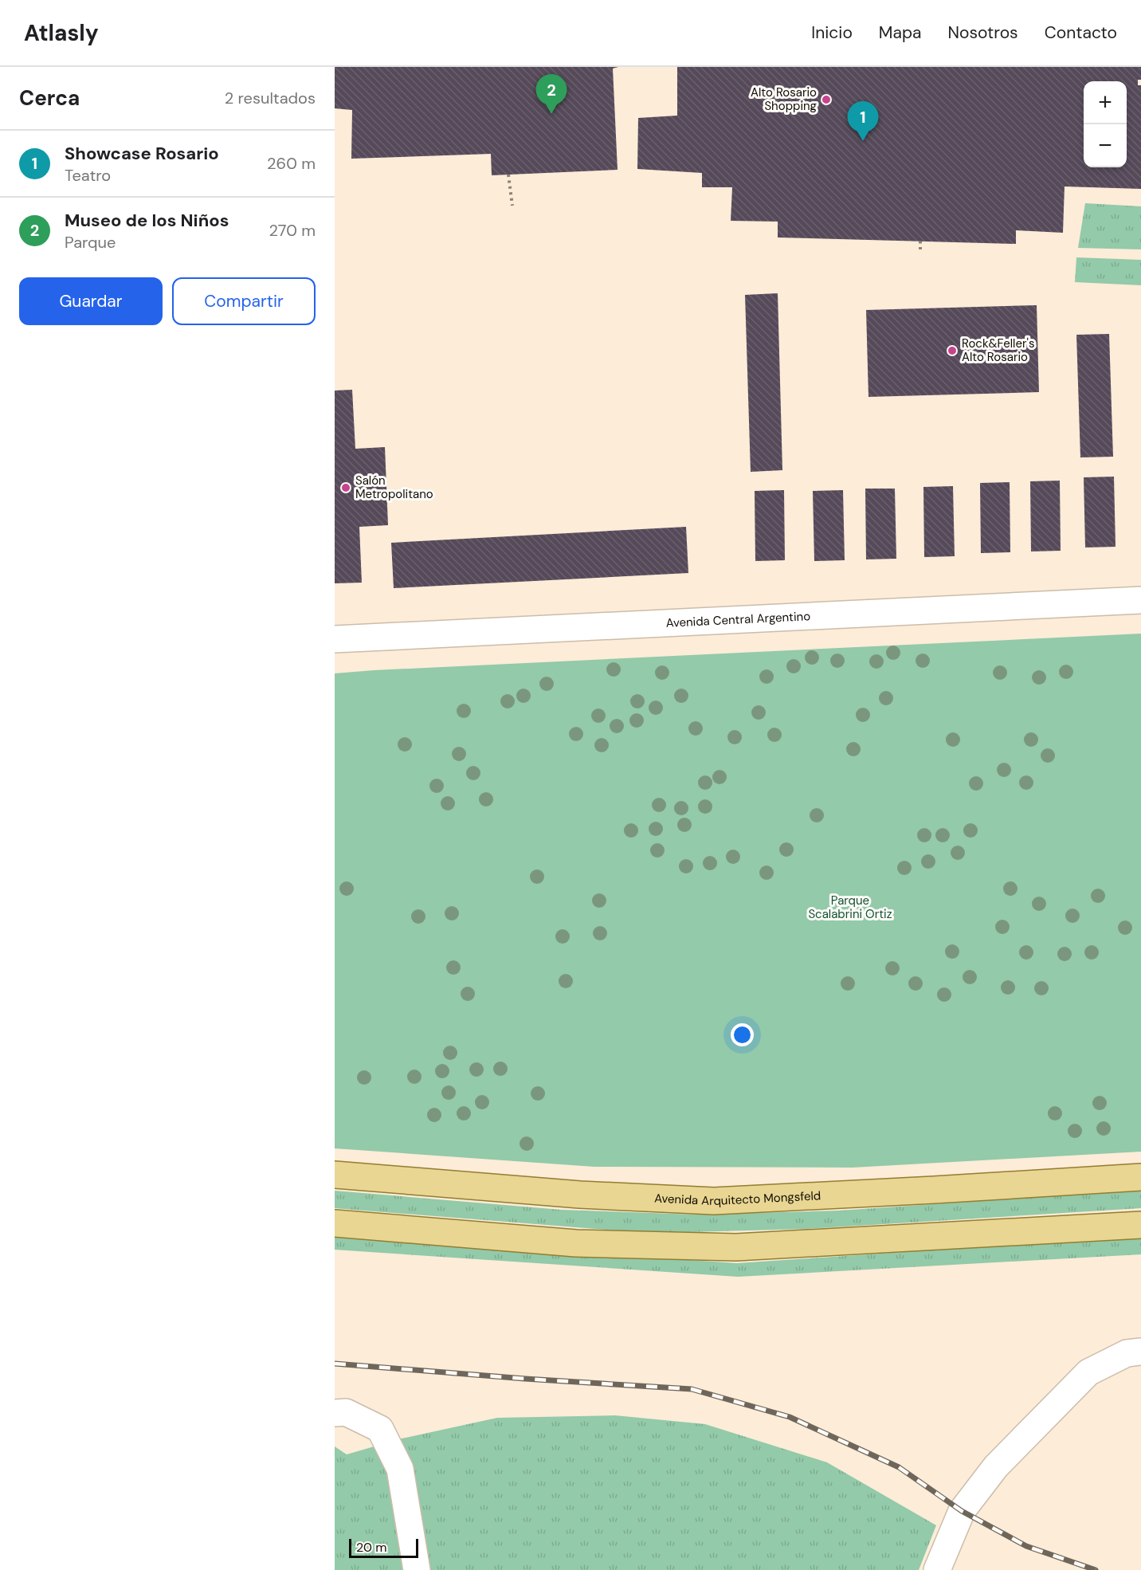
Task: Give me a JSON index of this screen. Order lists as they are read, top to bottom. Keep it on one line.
{"streets":{"main road":["Avenida Arquitecto Mongsfeld"],"street":["Avenida Central Argentino"]},"parks":["Parque Scalabrini Ortiz"],"places":["Alto Rosario Shopping","Rock&Feller's Alto Rosario","Salón Metropolitano"],"scale_bar":"20 m","page":{"header":"Atlasly","nav":["Inicio","Mapa","Nosotros","Contacto"],"heading":["Cerca","2 resultados"],"pins":["2","1"],"map_buttons":["+","−"],"list":[{"mark":"1","name":"Showcase Rosario","note":"Teatro","value":"260 m"},{"mark":"2","name":"Museo de los Niños","note":"Parque","value":"270 m"}],"buttons":["Guardar","Compartir"],"scale":"20 m"}}
